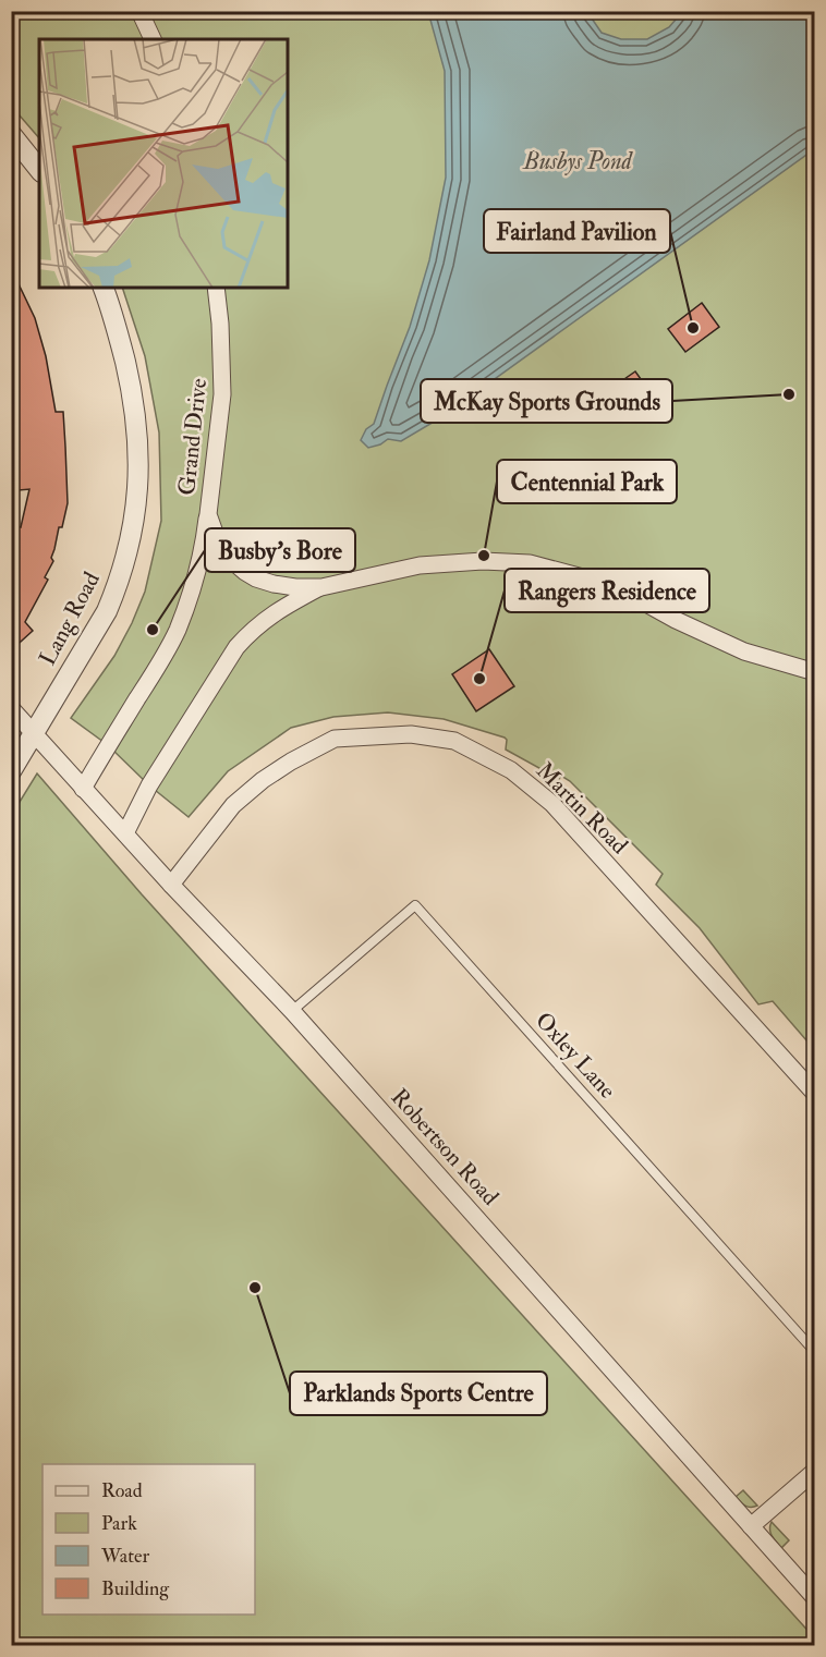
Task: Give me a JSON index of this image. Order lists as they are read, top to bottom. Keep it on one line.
{"streets":{"street":["Grand Drive","Lang Road","Martin Road","Robertson Road"],"lane":["Oxley Lane"]},"crossings":[["Lang Road","Robertson Road"],["Martin Road","Robertson Road"],["Oxley Lane","Robertson Road"]],"water":["Busbys Pond"],"places":["Fairland Pavilion","McKay Sports Grounds","Centennial Park","Busby’s Bore","Rangers Residence","Parklands Sports Centre"],"legend":["Road","Park","Water","Building"]}
